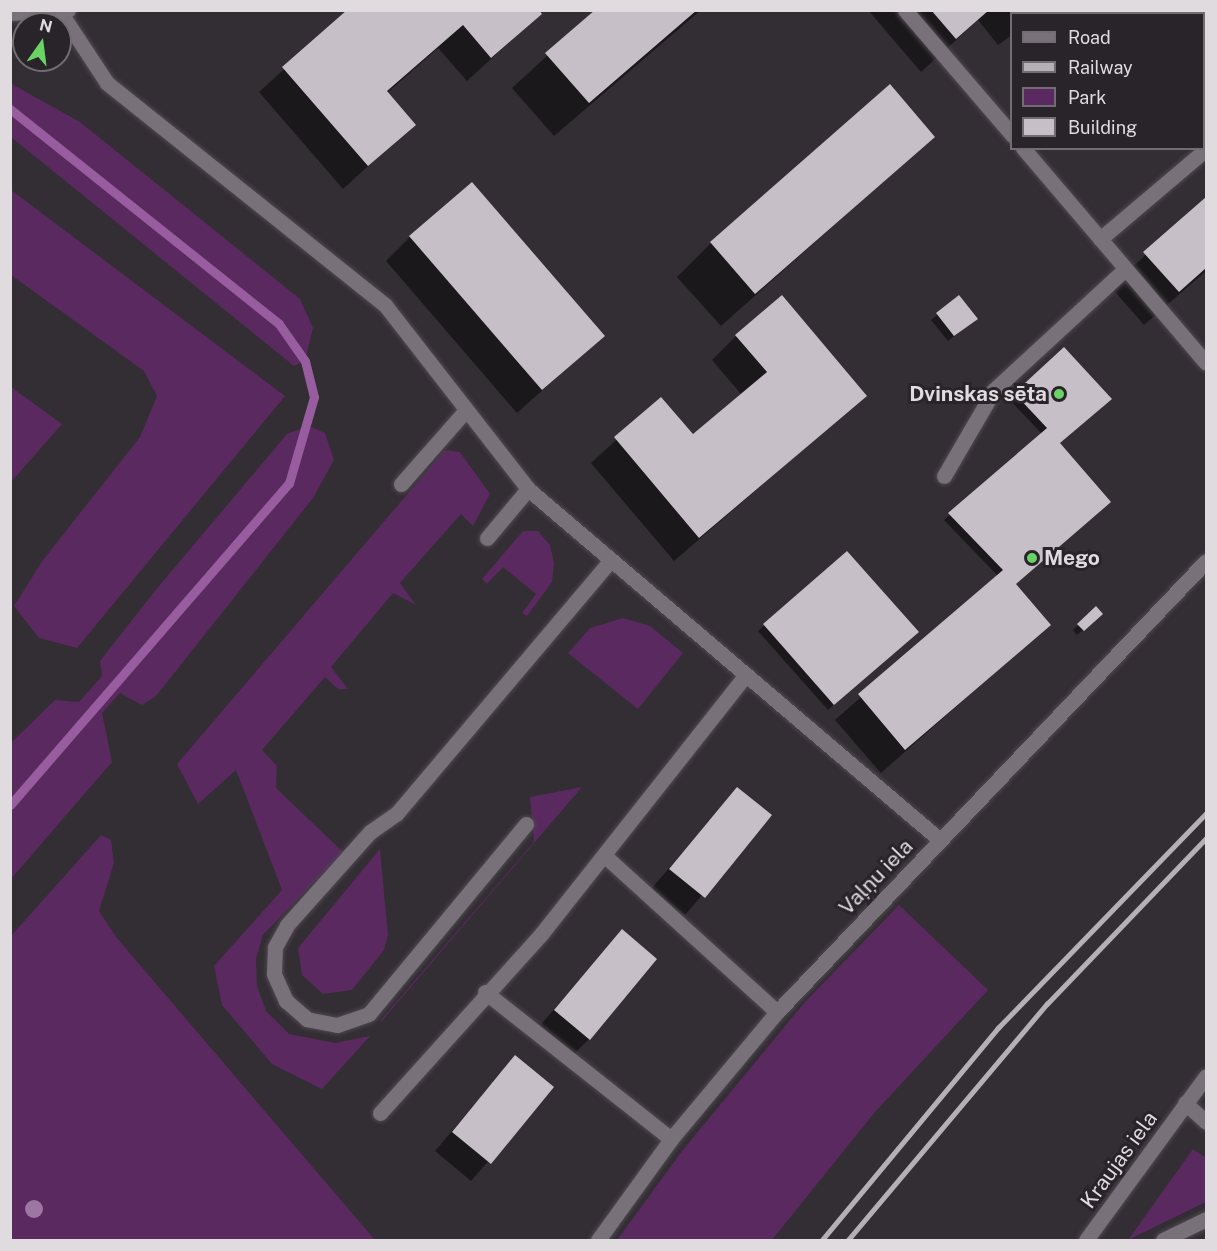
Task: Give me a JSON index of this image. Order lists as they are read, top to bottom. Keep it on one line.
{"streets":{"street":["Vaļņu iela","Kraujas iela"]},"places":["Dvinskas sēta","Mego"],"legend":["Road","Railway","Park","Building"],"north":"top"}
